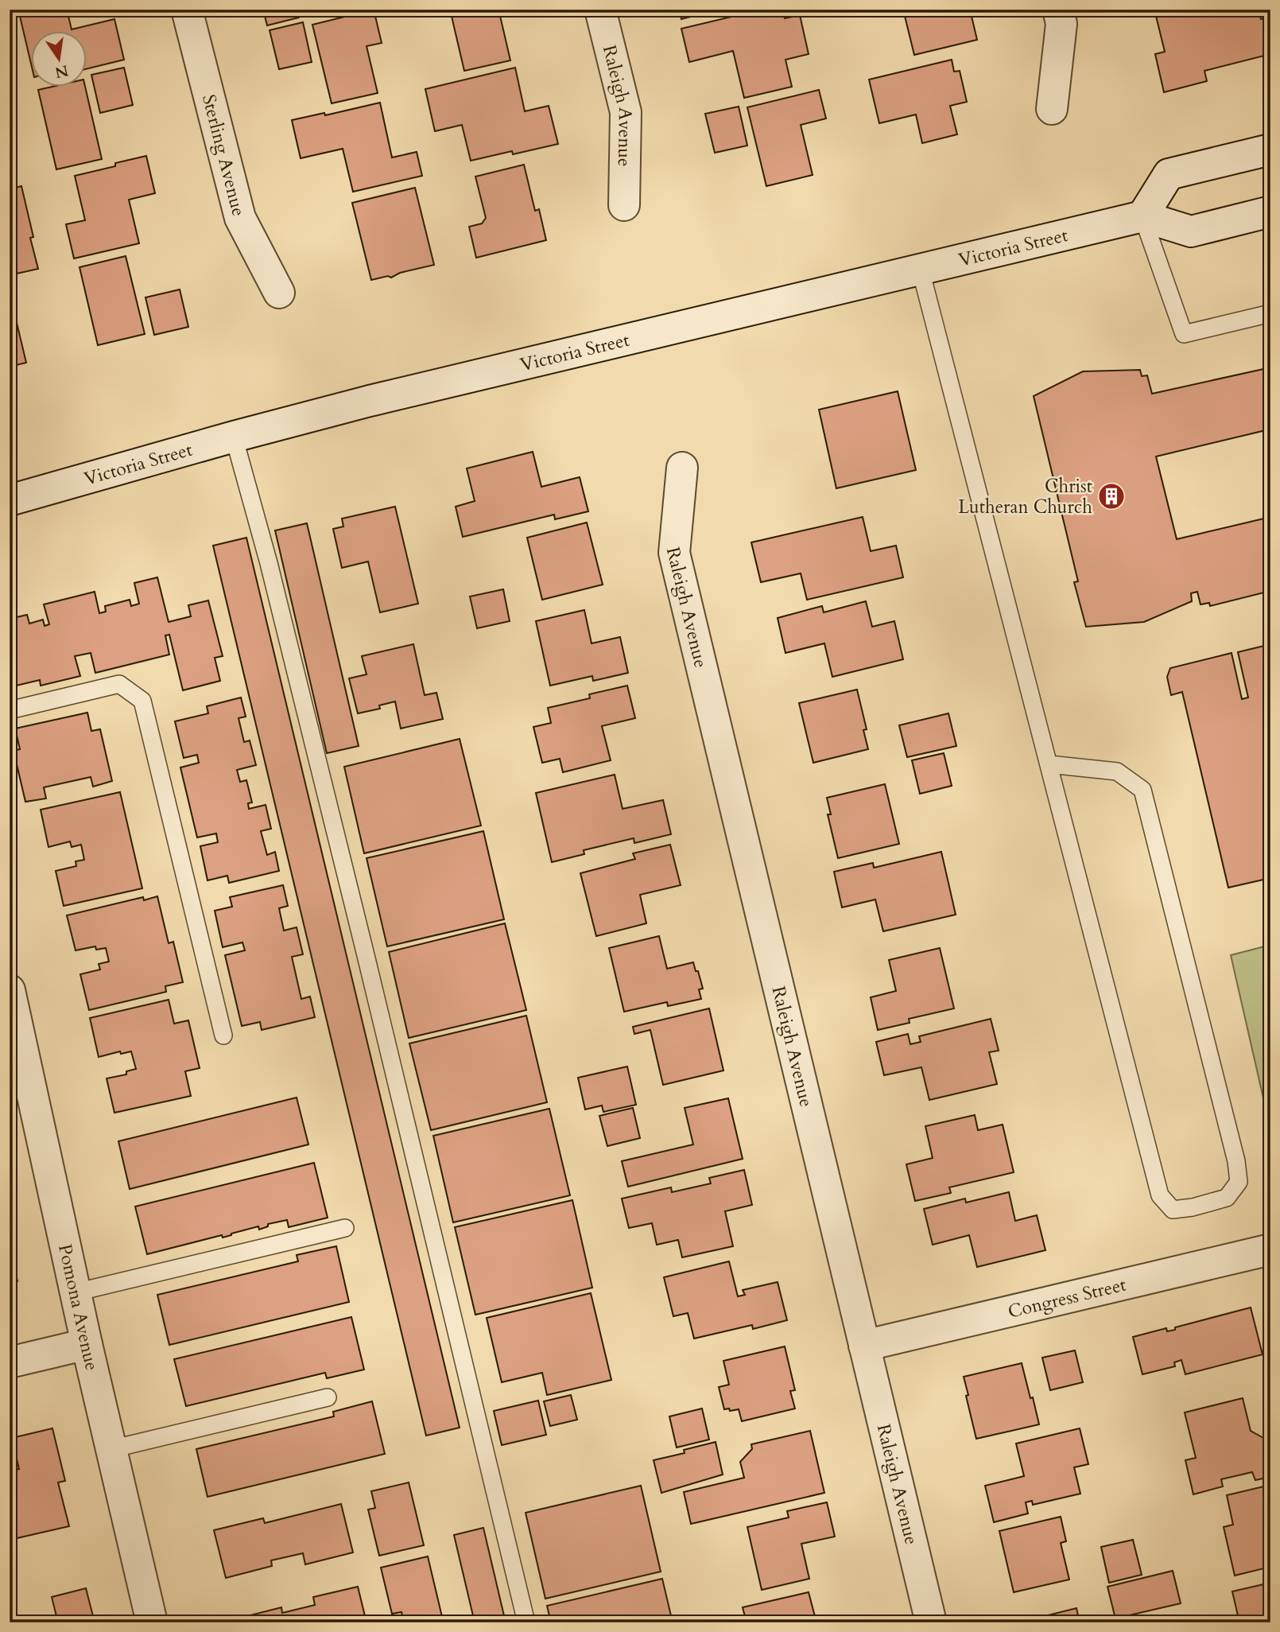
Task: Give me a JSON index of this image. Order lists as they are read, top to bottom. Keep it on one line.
{"streets":{"street":["Raleigh Avenue","Sterling Avenue","Victoria Street","Congress Street","Pomona Avenue"]},"crossings":[["Raleigh Avenue","Congress Street"]],"places":{"building":["Christ Lutheran Church"]},"north":"bottom"}
